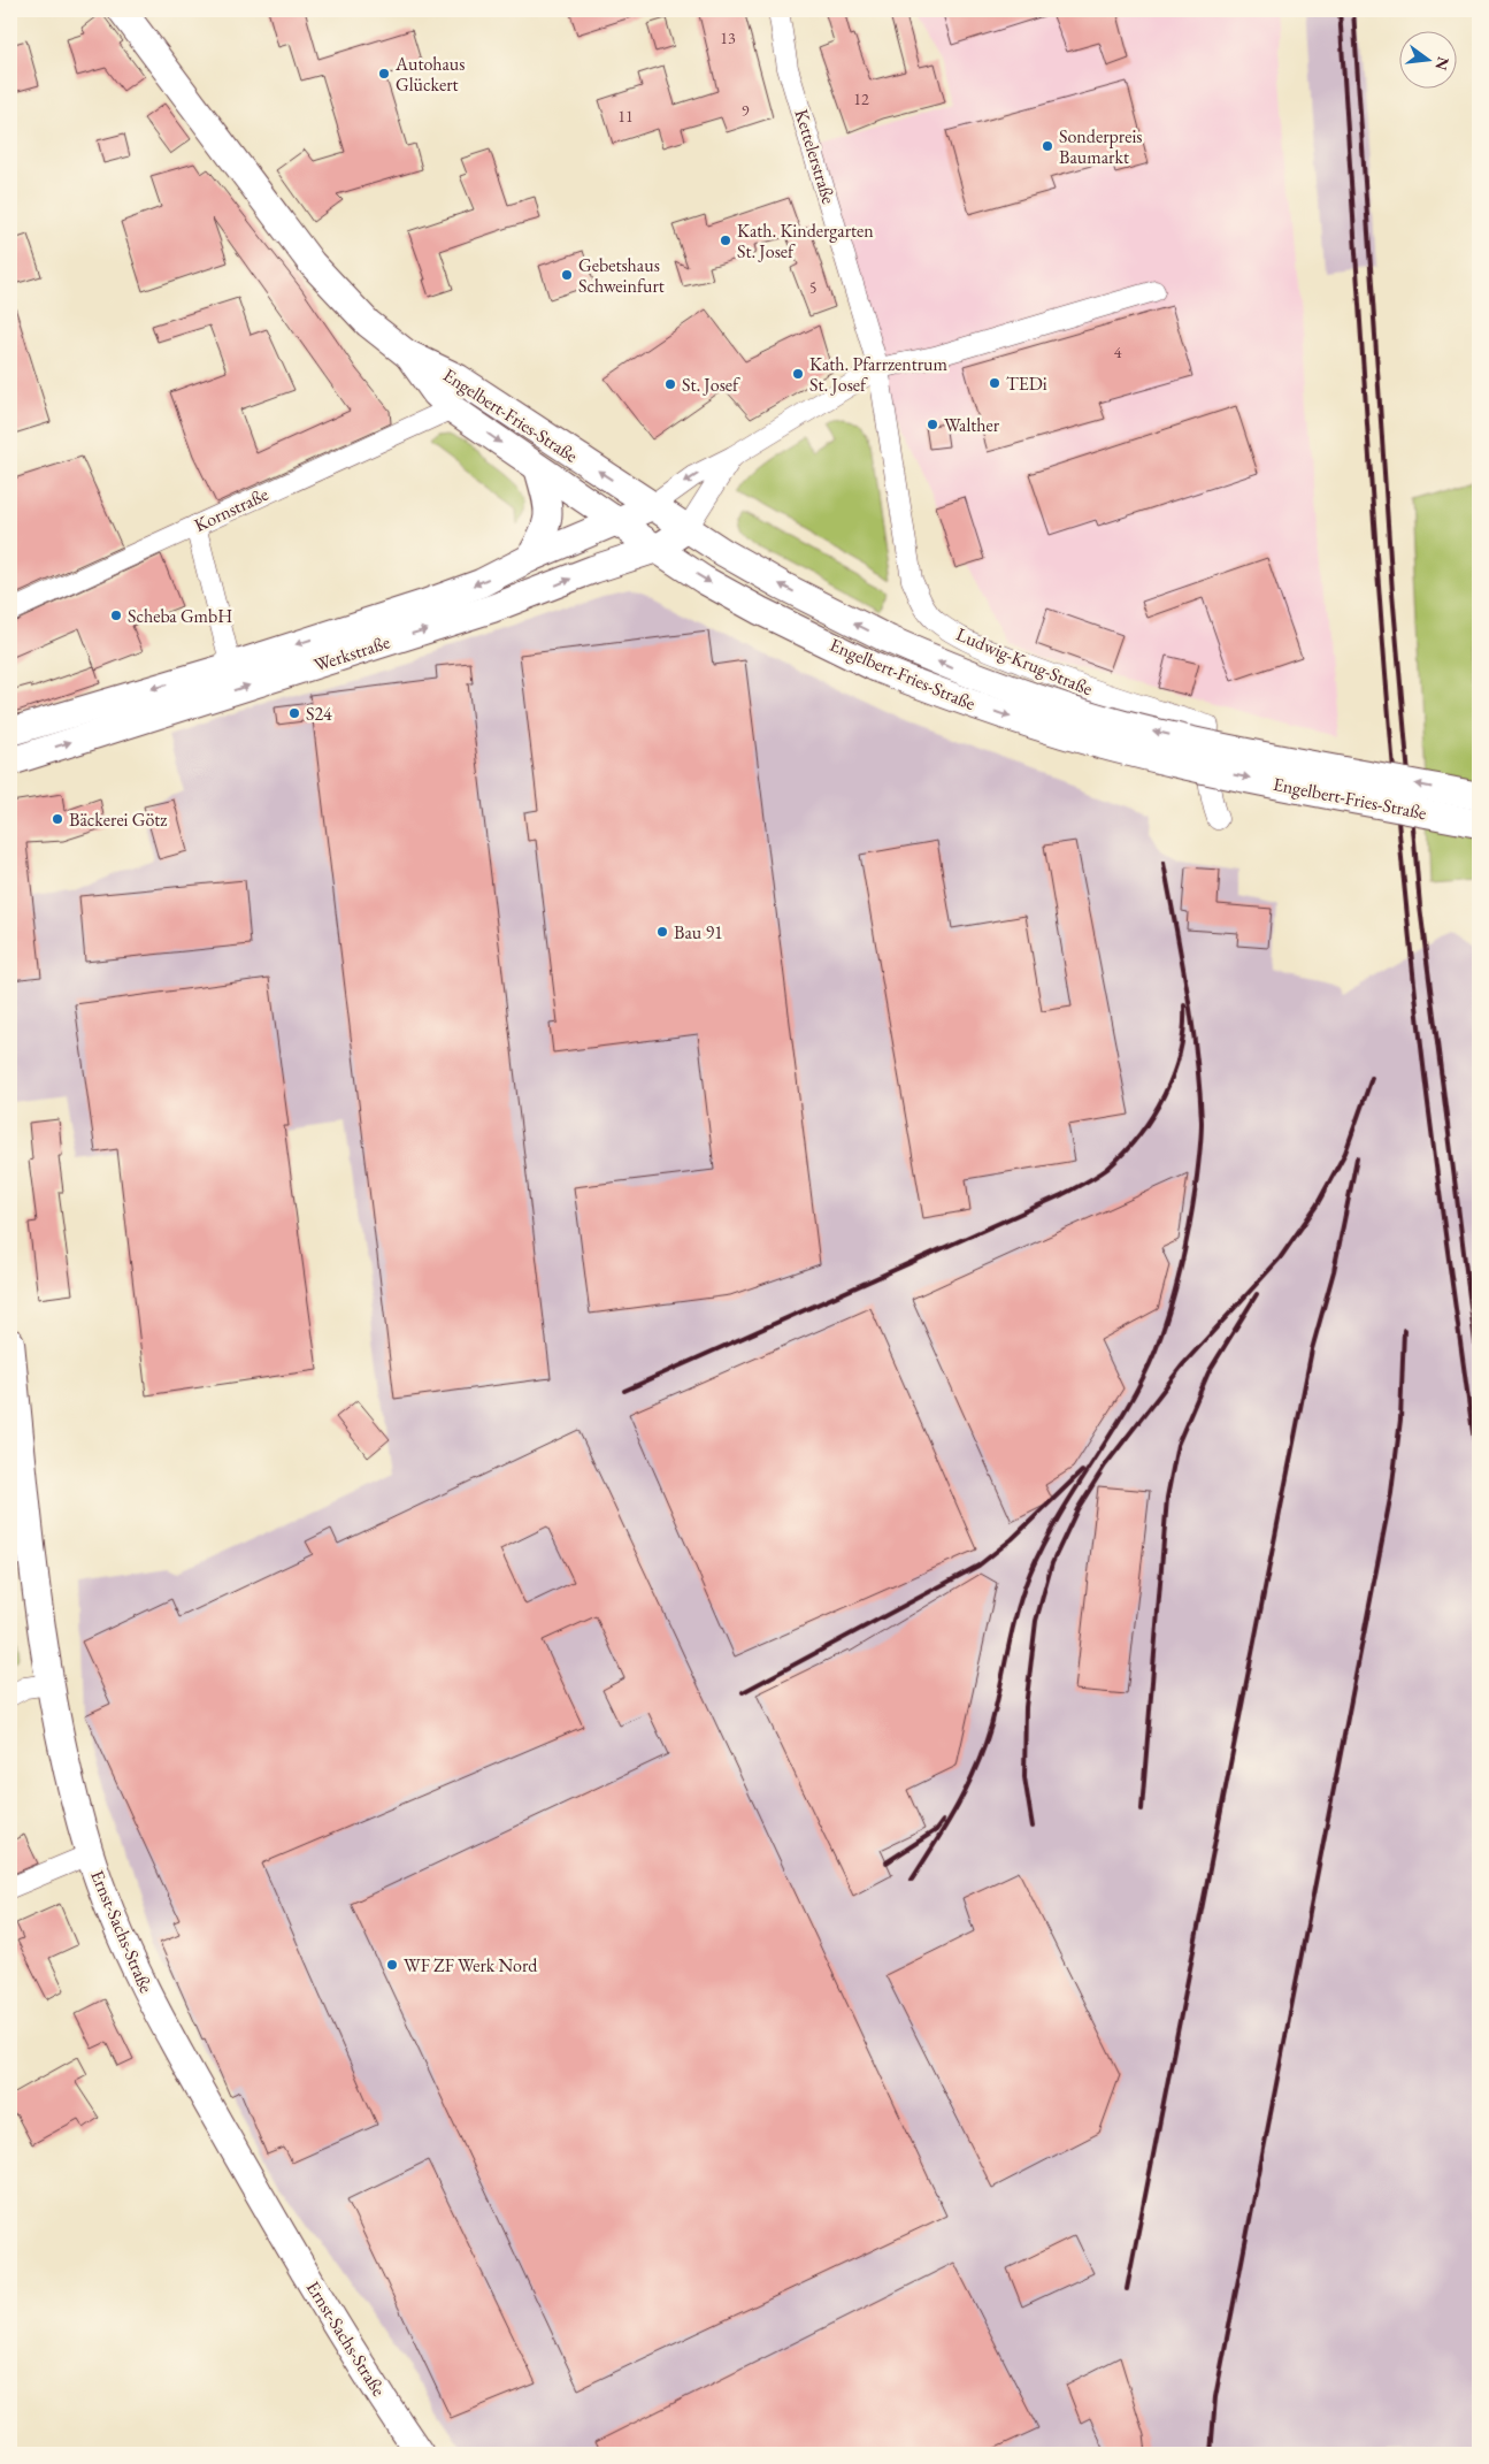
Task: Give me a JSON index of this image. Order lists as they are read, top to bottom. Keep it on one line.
{"streets":{"main road":["Engelbert-Fries-Straße","Werkstraße","Ernst-Sachs-Straße"],"street":["Kettelerstraße","Kornstraße","Ludwig-Krug-Straße"]},"crossings":[["Kettelerstraße","Ludwig-Krug-Straße"],["Engelbert-Fries-Straße","Kornstraße"],["Engelbert-Fries-Straße","Werkstraße"]],"places":["Autohaus Glückert","Sonderpreis Baumarkt","Kath. Kindergarten St. Josef","Gebetshaus Schweinfurt","Kath. Pfarrzentrum St. Josef","TEDi","St. Josef","Walther","Scheba GmbH","S24","Bäckerei Götz","Bau 91","WF ZF Werk Nord"],"house_numbers":["13","12","9","11","5","4"],"north":"right"}
